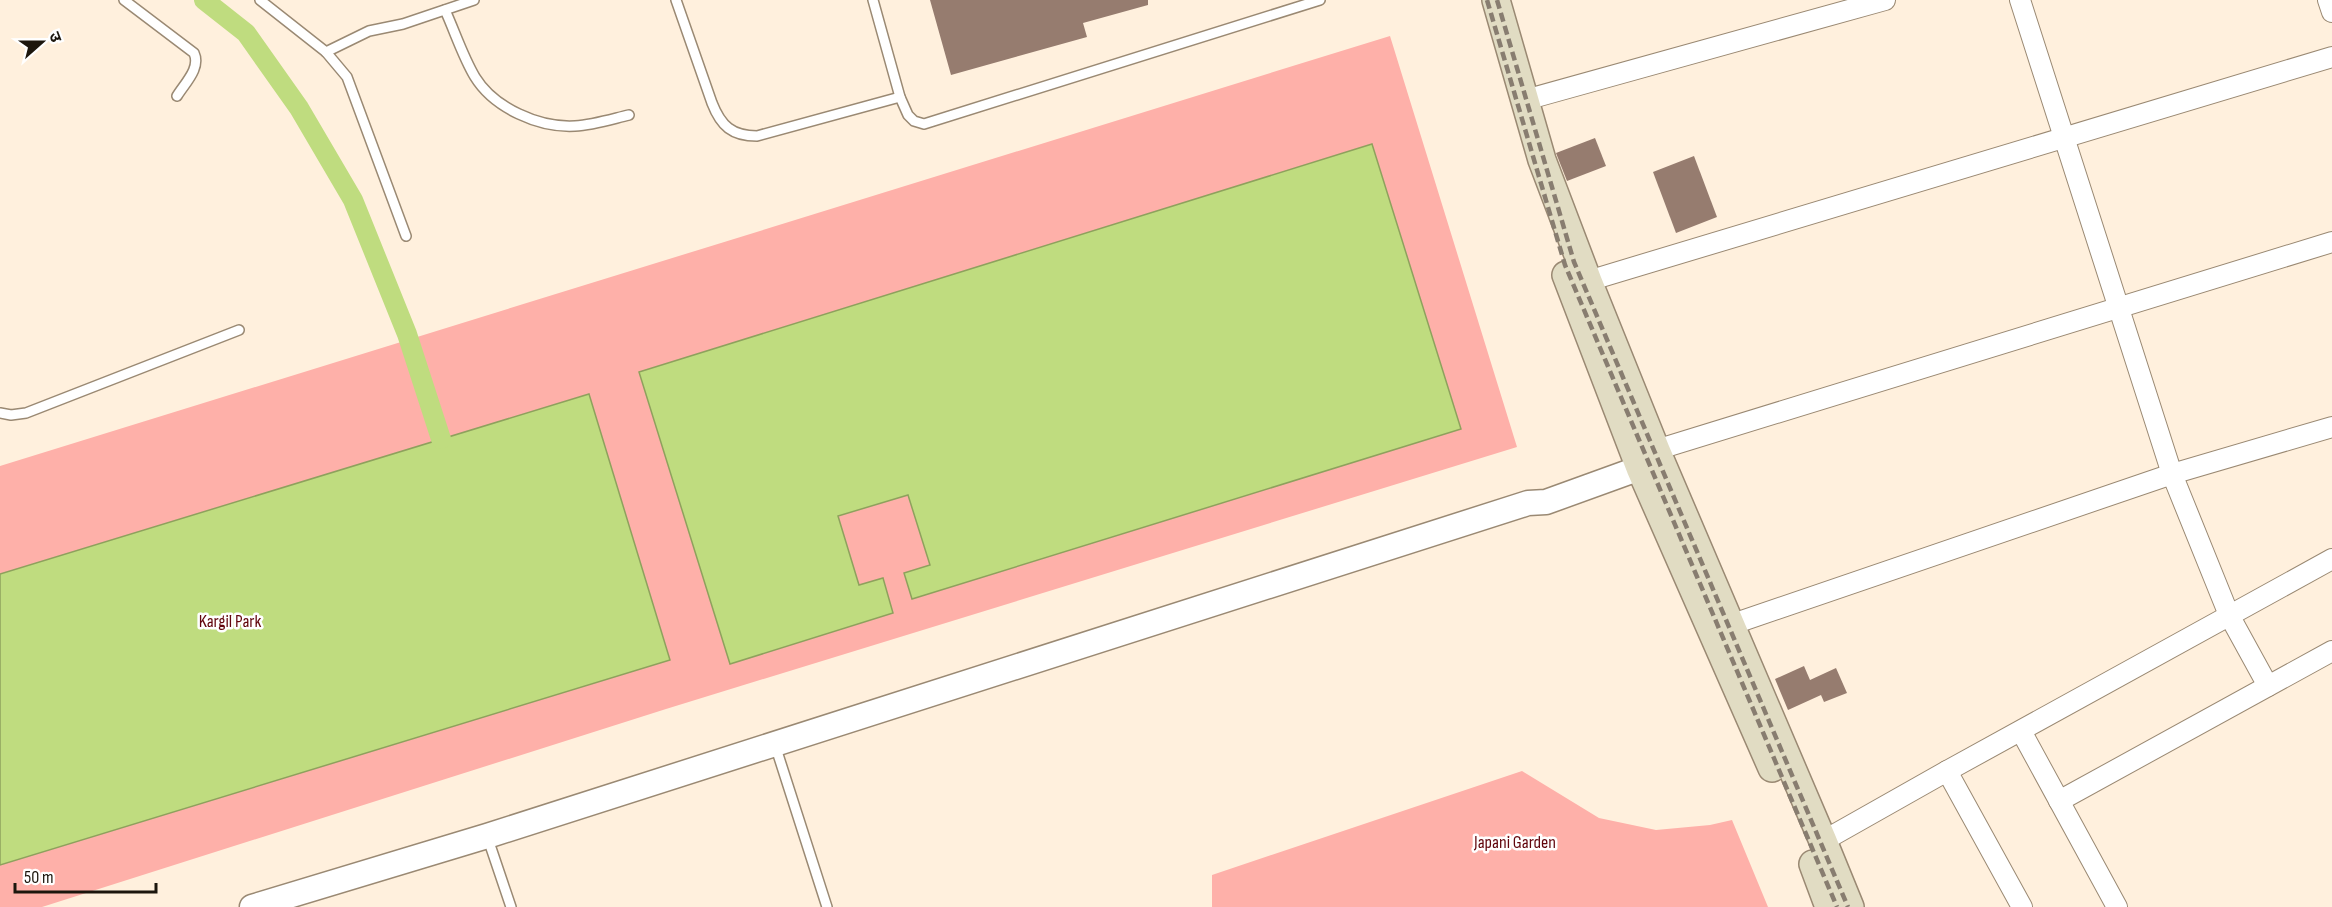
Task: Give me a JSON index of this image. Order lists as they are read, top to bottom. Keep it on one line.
{"parks":["Kargil Park","Japani Garden"],"scale_bar":"50 m","north":"right"}
